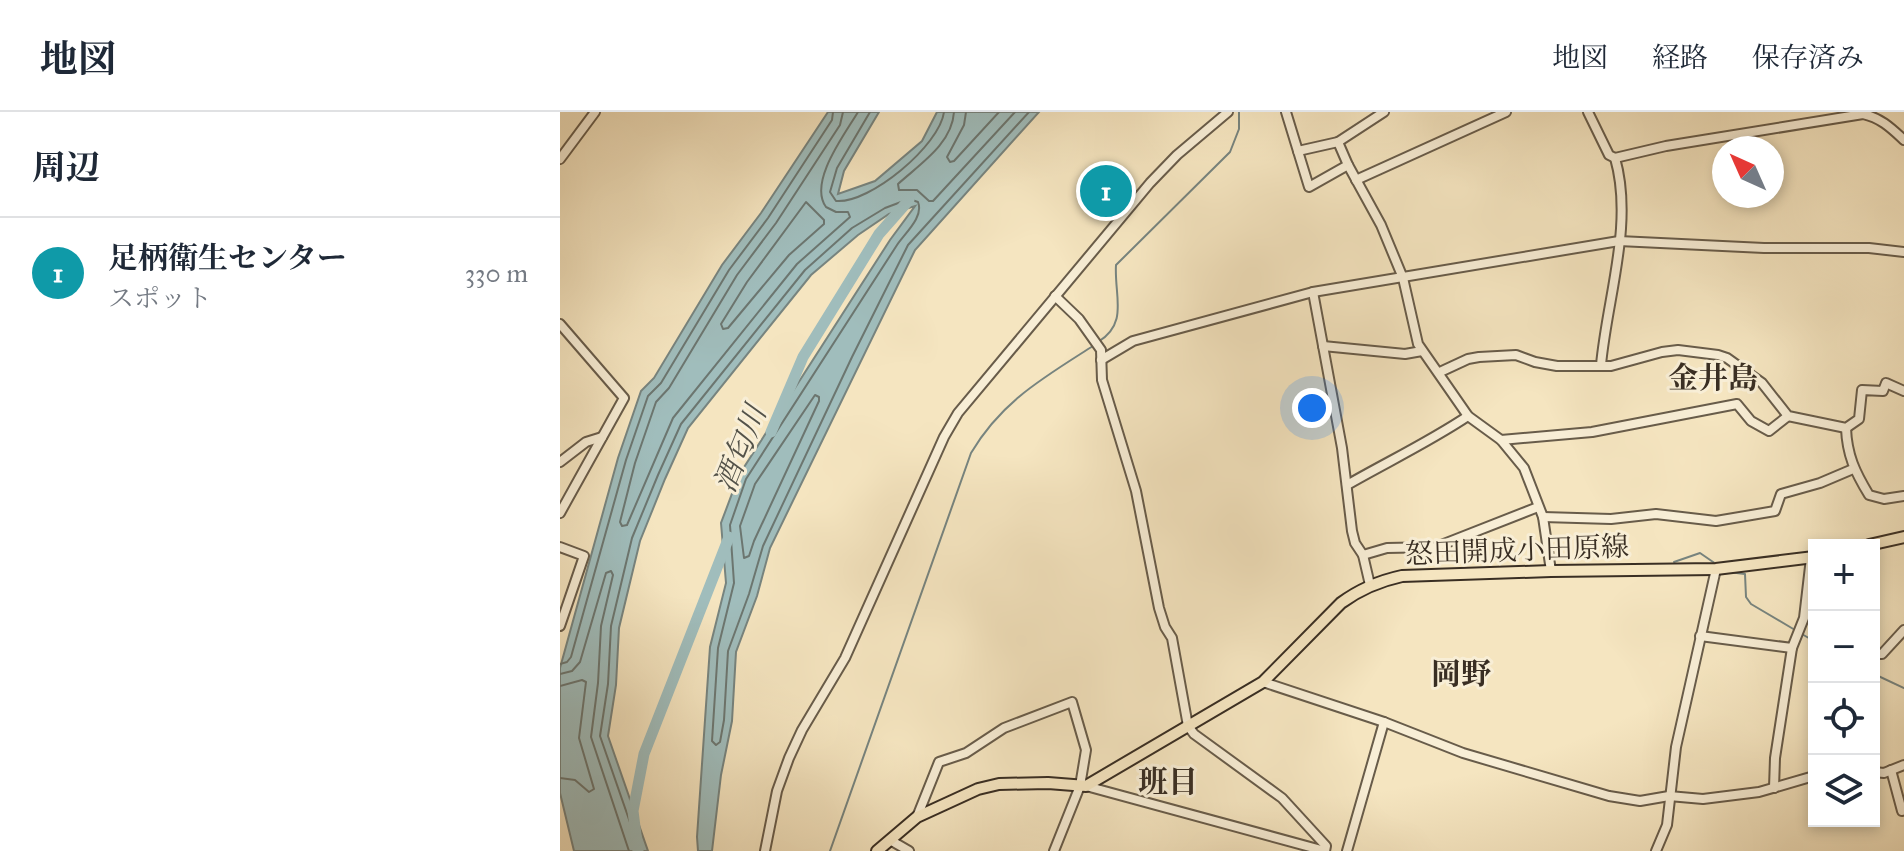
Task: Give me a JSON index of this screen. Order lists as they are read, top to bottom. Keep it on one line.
{"streets":{"main road":["怒田開成小田原線"]},"districts":["金井島","岡野","班目"],"water":["酒匂川"],"north":"top left","page":{"header":"地図","nav":["地図","経路","保存済み"],"heading":"周辺","pins":"1","list":[{"mark":"1","name":"足柄衛生センター","note":"スポット","value":"330 m"}],"map_buttons":["+","−"]}}
